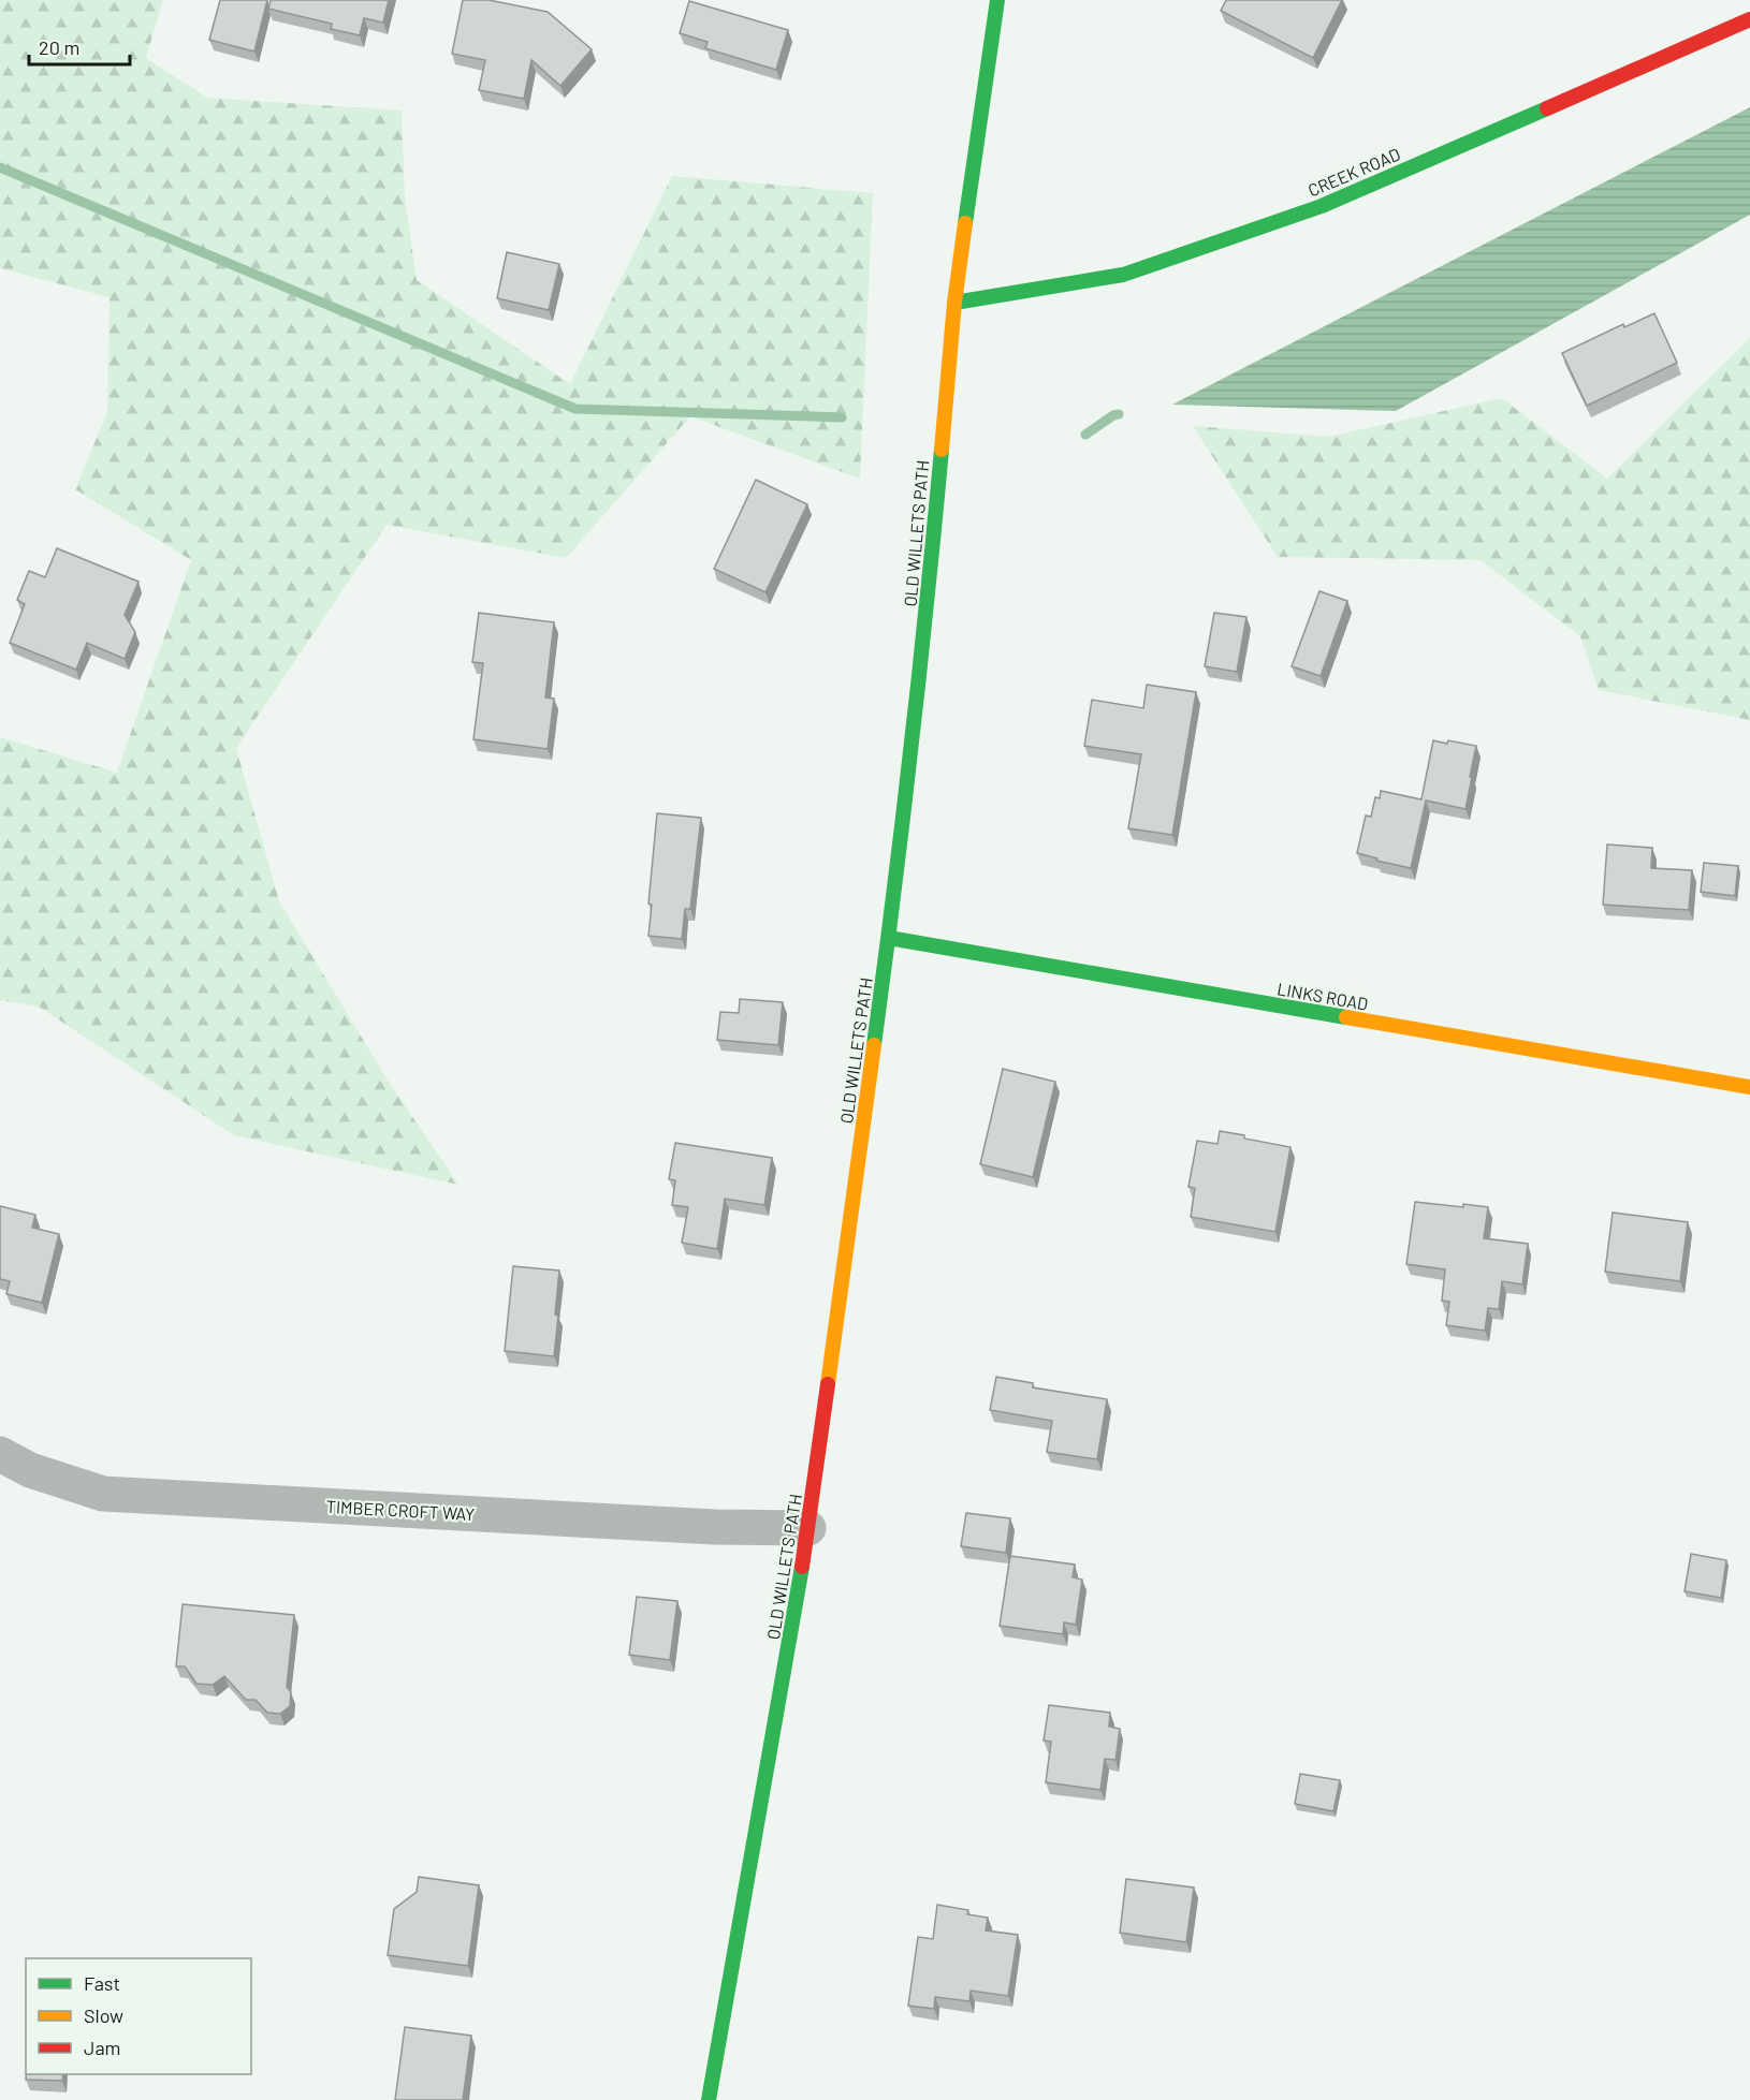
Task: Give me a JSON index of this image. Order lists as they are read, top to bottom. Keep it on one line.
{"streets":{"main road":["CREEK ROAD","OLD WILLETS PATH","LINKS ROAD"],"street":["TIMBER CROFT WAY"]},"crossings":[["CREEK ROAD","OLD WILLETS PATH"],["OLD WILLETS PATH","LINKS ROAD"],["OLD WILLETS PATH","TIMBER CROFT WAY"]],"legend":["Fast","Slow","Jam"],"scale_bar":"20 m"}
